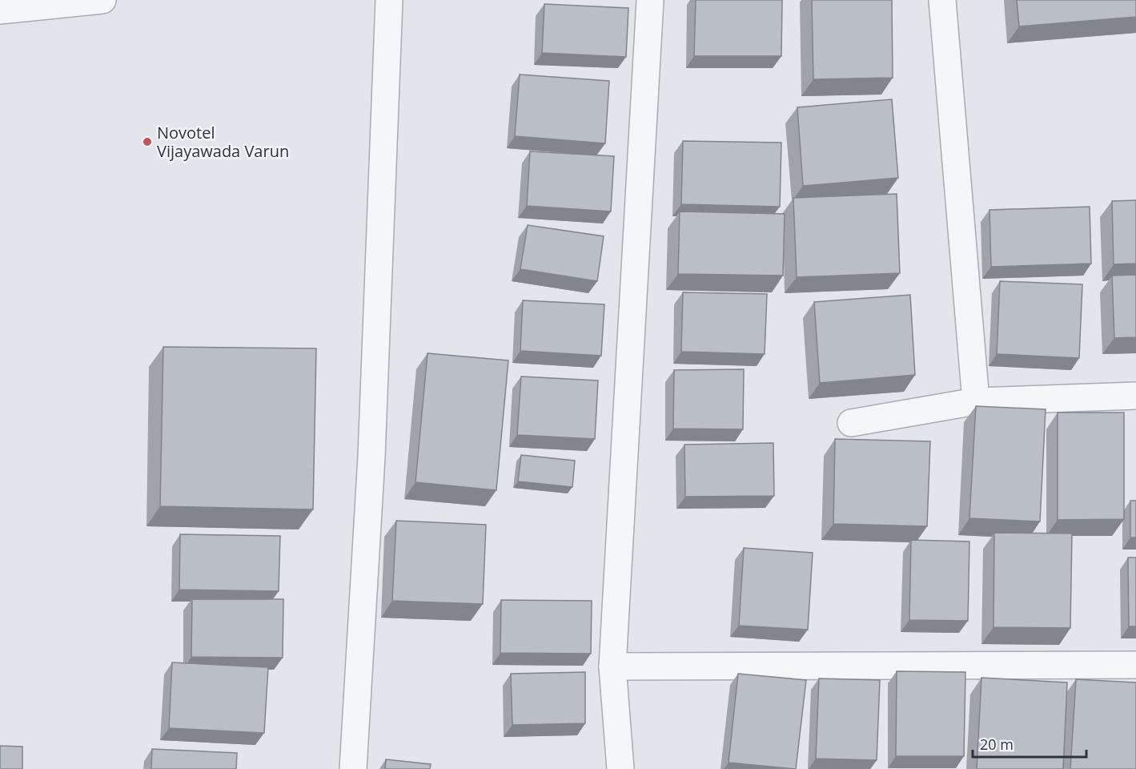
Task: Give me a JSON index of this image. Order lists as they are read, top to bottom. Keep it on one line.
{"places":["Novotel Vijayawada Varun"],"scale_bar":"20 m"}
